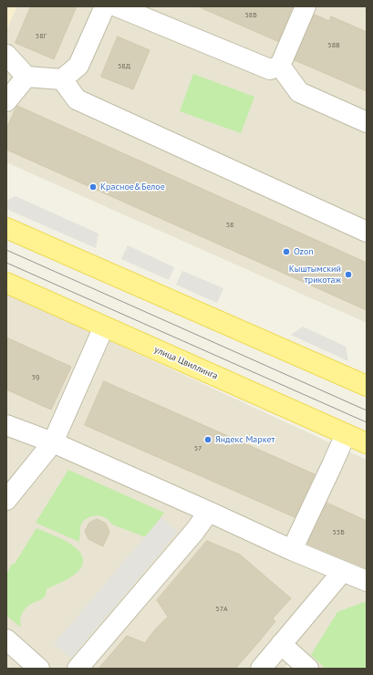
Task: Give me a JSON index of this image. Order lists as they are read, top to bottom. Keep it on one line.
{"streets":{"main road":["улица Цвиллинга"]},"places":["Красное&Белое","Ozon","Кыштымский трикотаж","Яндекс Маркет"],"house_numbers":["58Б","58Г","58В","58Д","58","59","57","55Б","57А"]}
